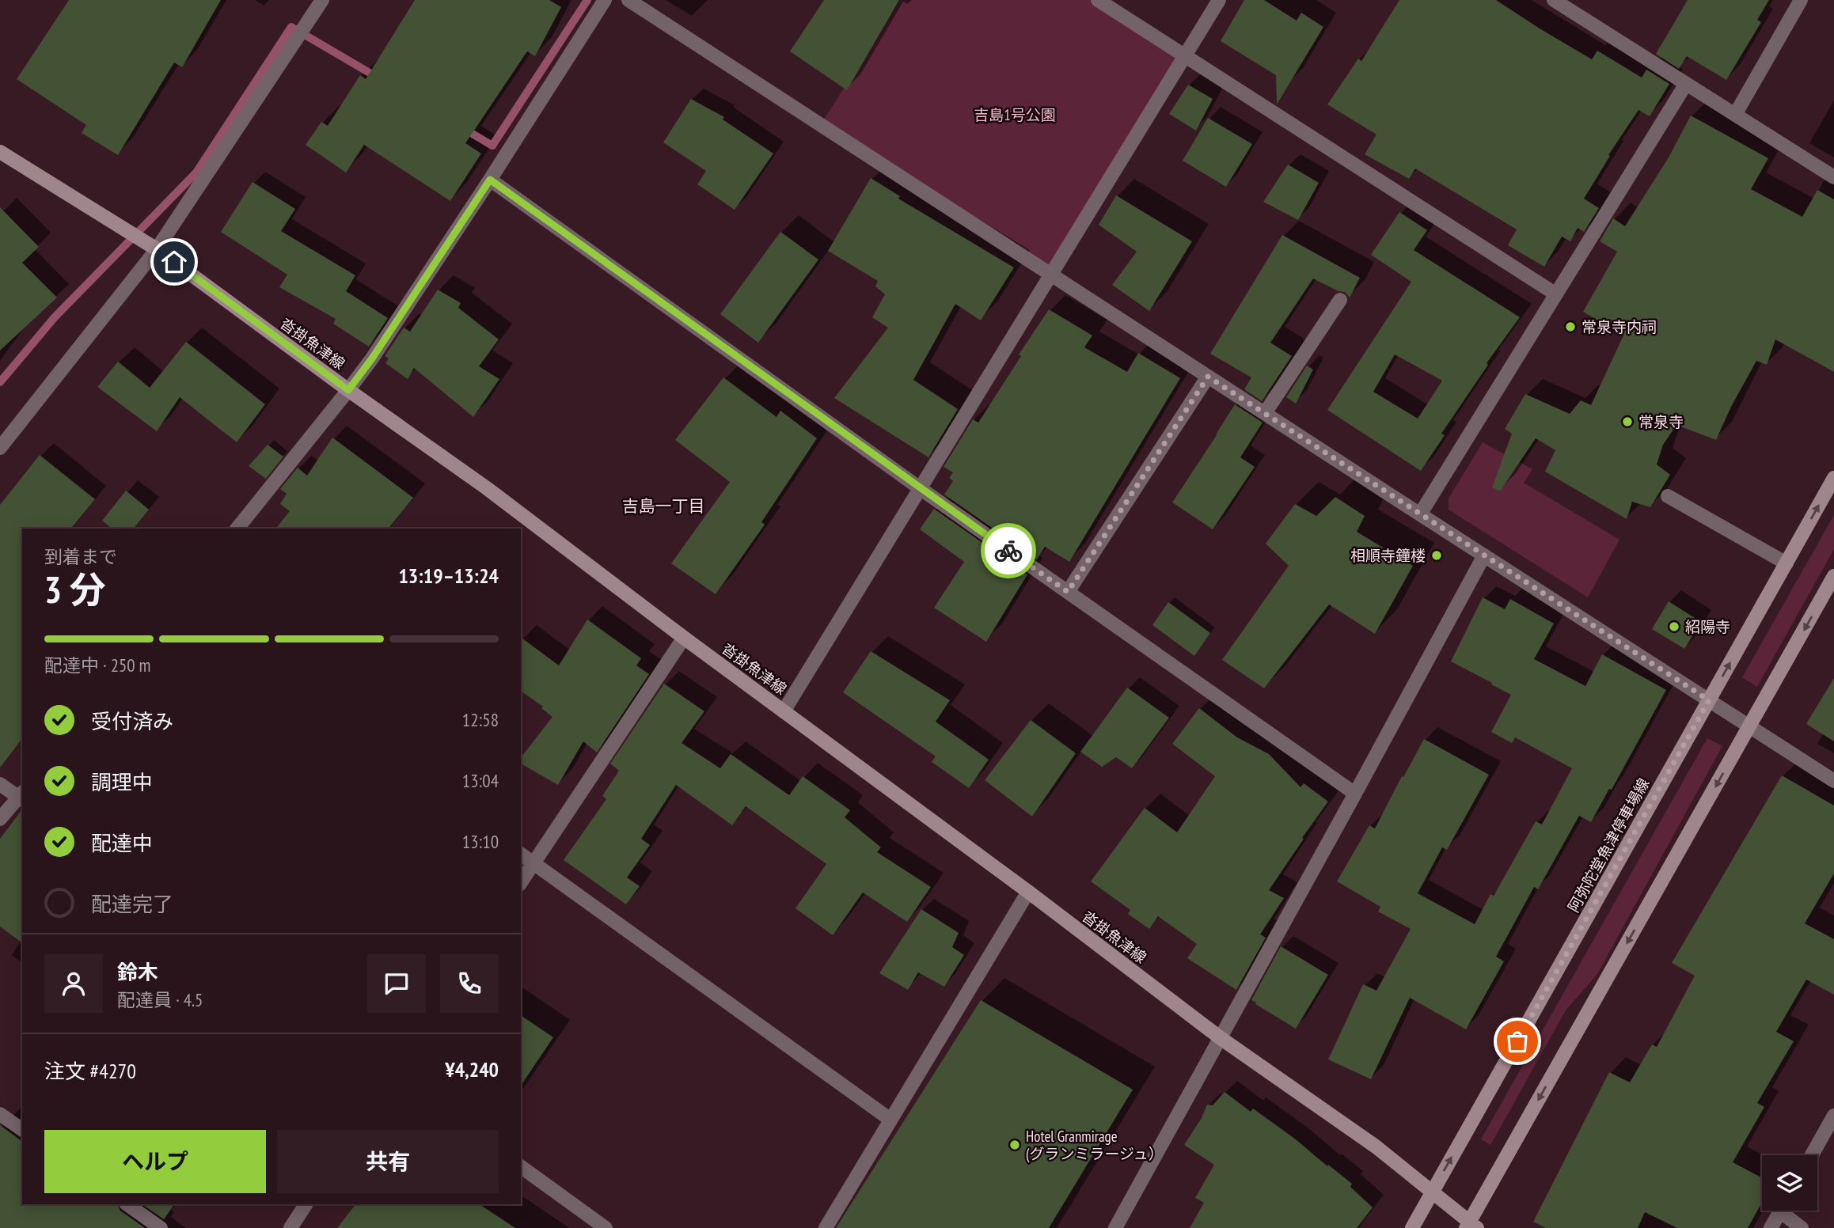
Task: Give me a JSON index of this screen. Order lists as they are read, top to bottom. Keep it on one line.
{"streets":{"main road":["沓掛魚津線","阿弥陀堂魚津停車場線"]},"crossings":[["沓掛魚津線","阿弥陀堂魚津停車場線"]],"districts":["吉島一丁目"],"parks":["吉島1号公園"],"places":["常泉寺内祠","常泉寺","相順寺鐘楼","紹陽寺","Hotel Granmirage (グランミラージュ）"],"page":{"heading":["3 分","到着まで","13:19–13:24"],"panel":["鈴木","配達員 · 4.5","注文 #4270","¥4,240"],"bar":"配達中 · 250 m","list":[["受付済み","12:58"],["調理中","13:04"],["配達中","13:10"],"配達完了"],"buttons":["ヘルプ","共有"]}}
